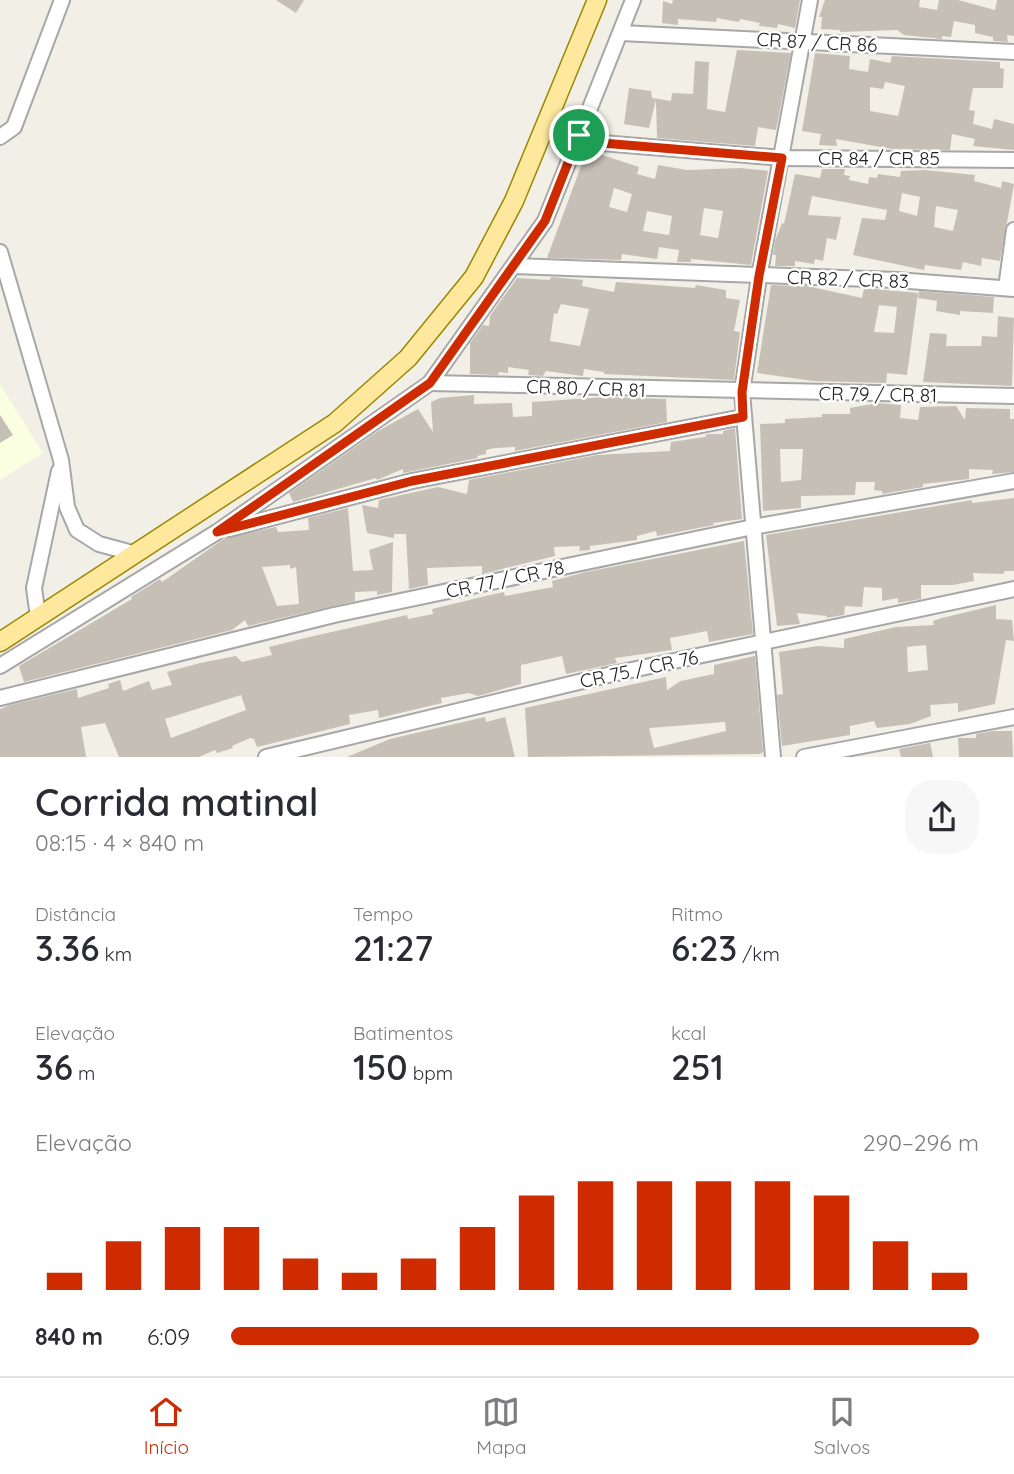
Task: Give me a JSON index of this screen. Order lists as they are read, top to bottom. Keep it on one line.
{"streets":{"street":["CR 87 / CR 86","CR 84 / CR 85","CR 82 / CR 83","CR 80 / CR 81","CR 79 / CR 81","CR 77 / CR 78","CR 75 / CR 76"]},"crossings":[["CR 80 / CR 81","CR 79 / CR 81"]],"page":{"heading":["Corrida matinal","08:15 · 4 × 840 m"],"stats":[["Distância","3.36 km"],["Tempo","21:27"],["Ritmo","6:23 /km"],["Elevação","36 m"],["Batimentos","150 bpm"],["kcal","251"]],"chart":["Elevação","290–296 m"],"list":[{"name":"840 m","note":"6:09"}],"tabs":["Início","Mapa","Salvos"]}}
